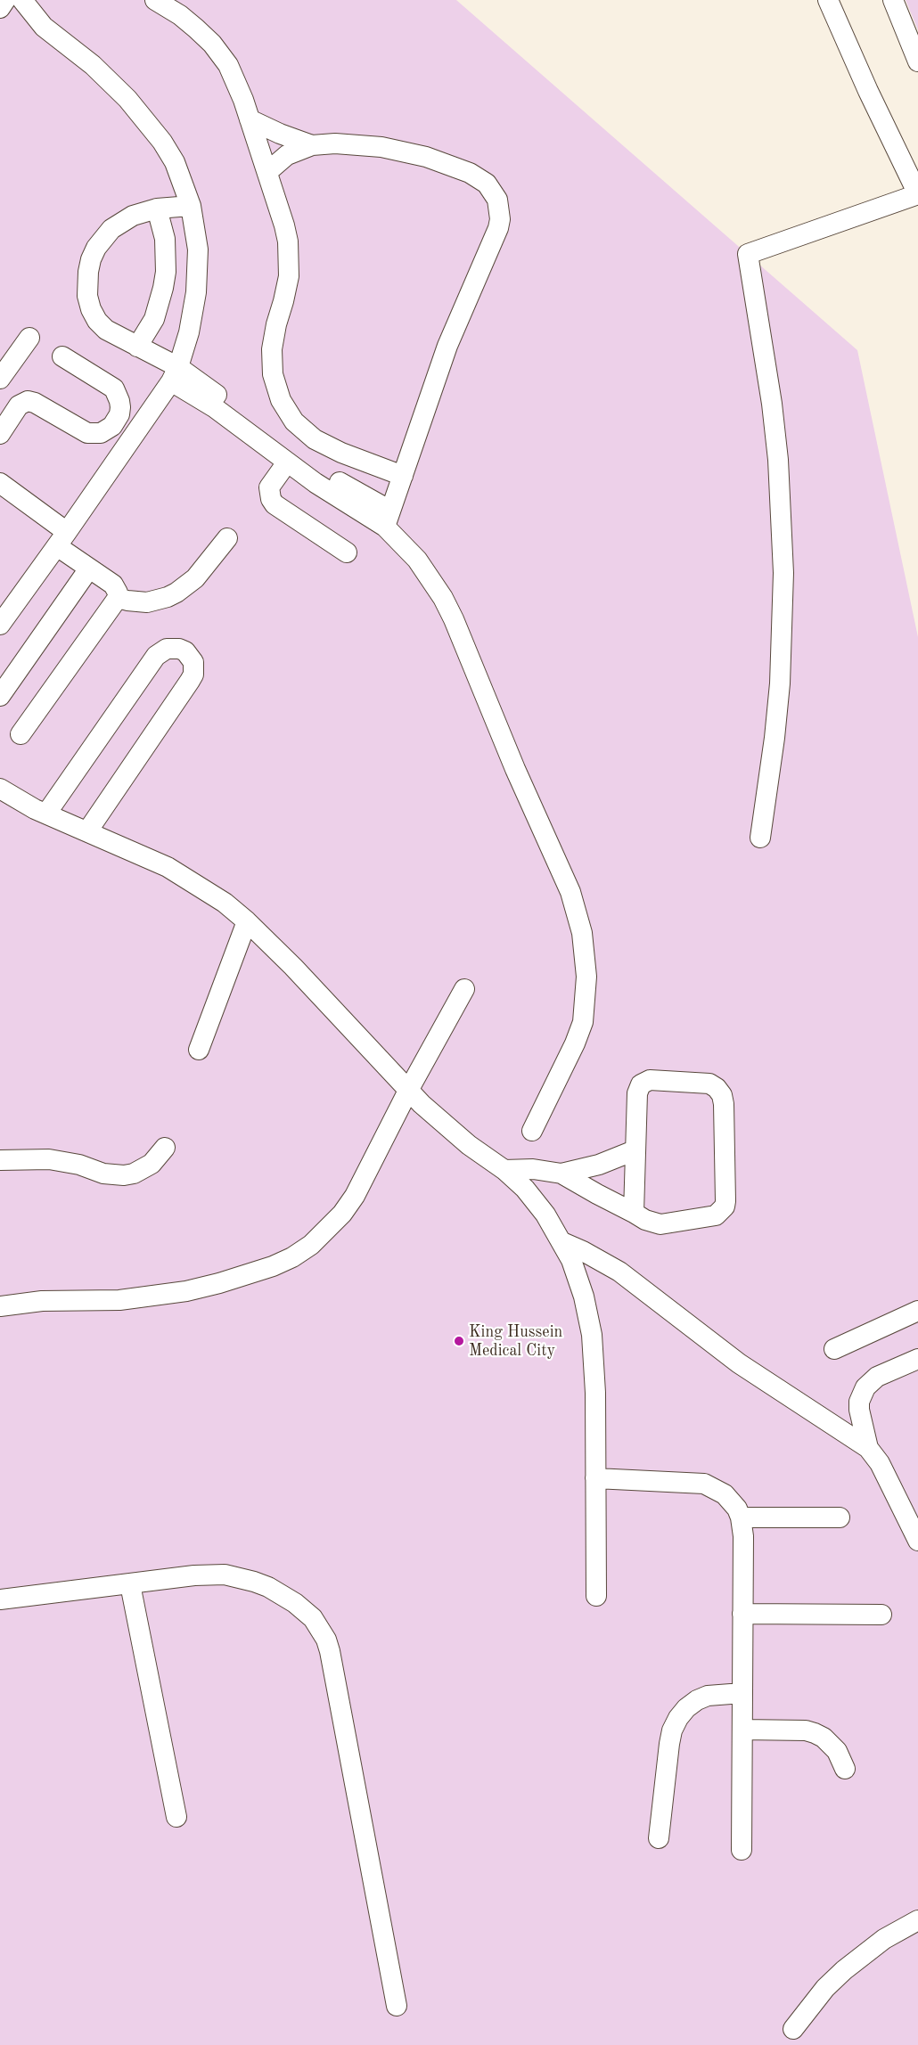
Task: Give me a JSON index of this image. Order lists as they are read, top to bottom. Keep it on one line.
{"places":["King Hussein Medical City"]}
